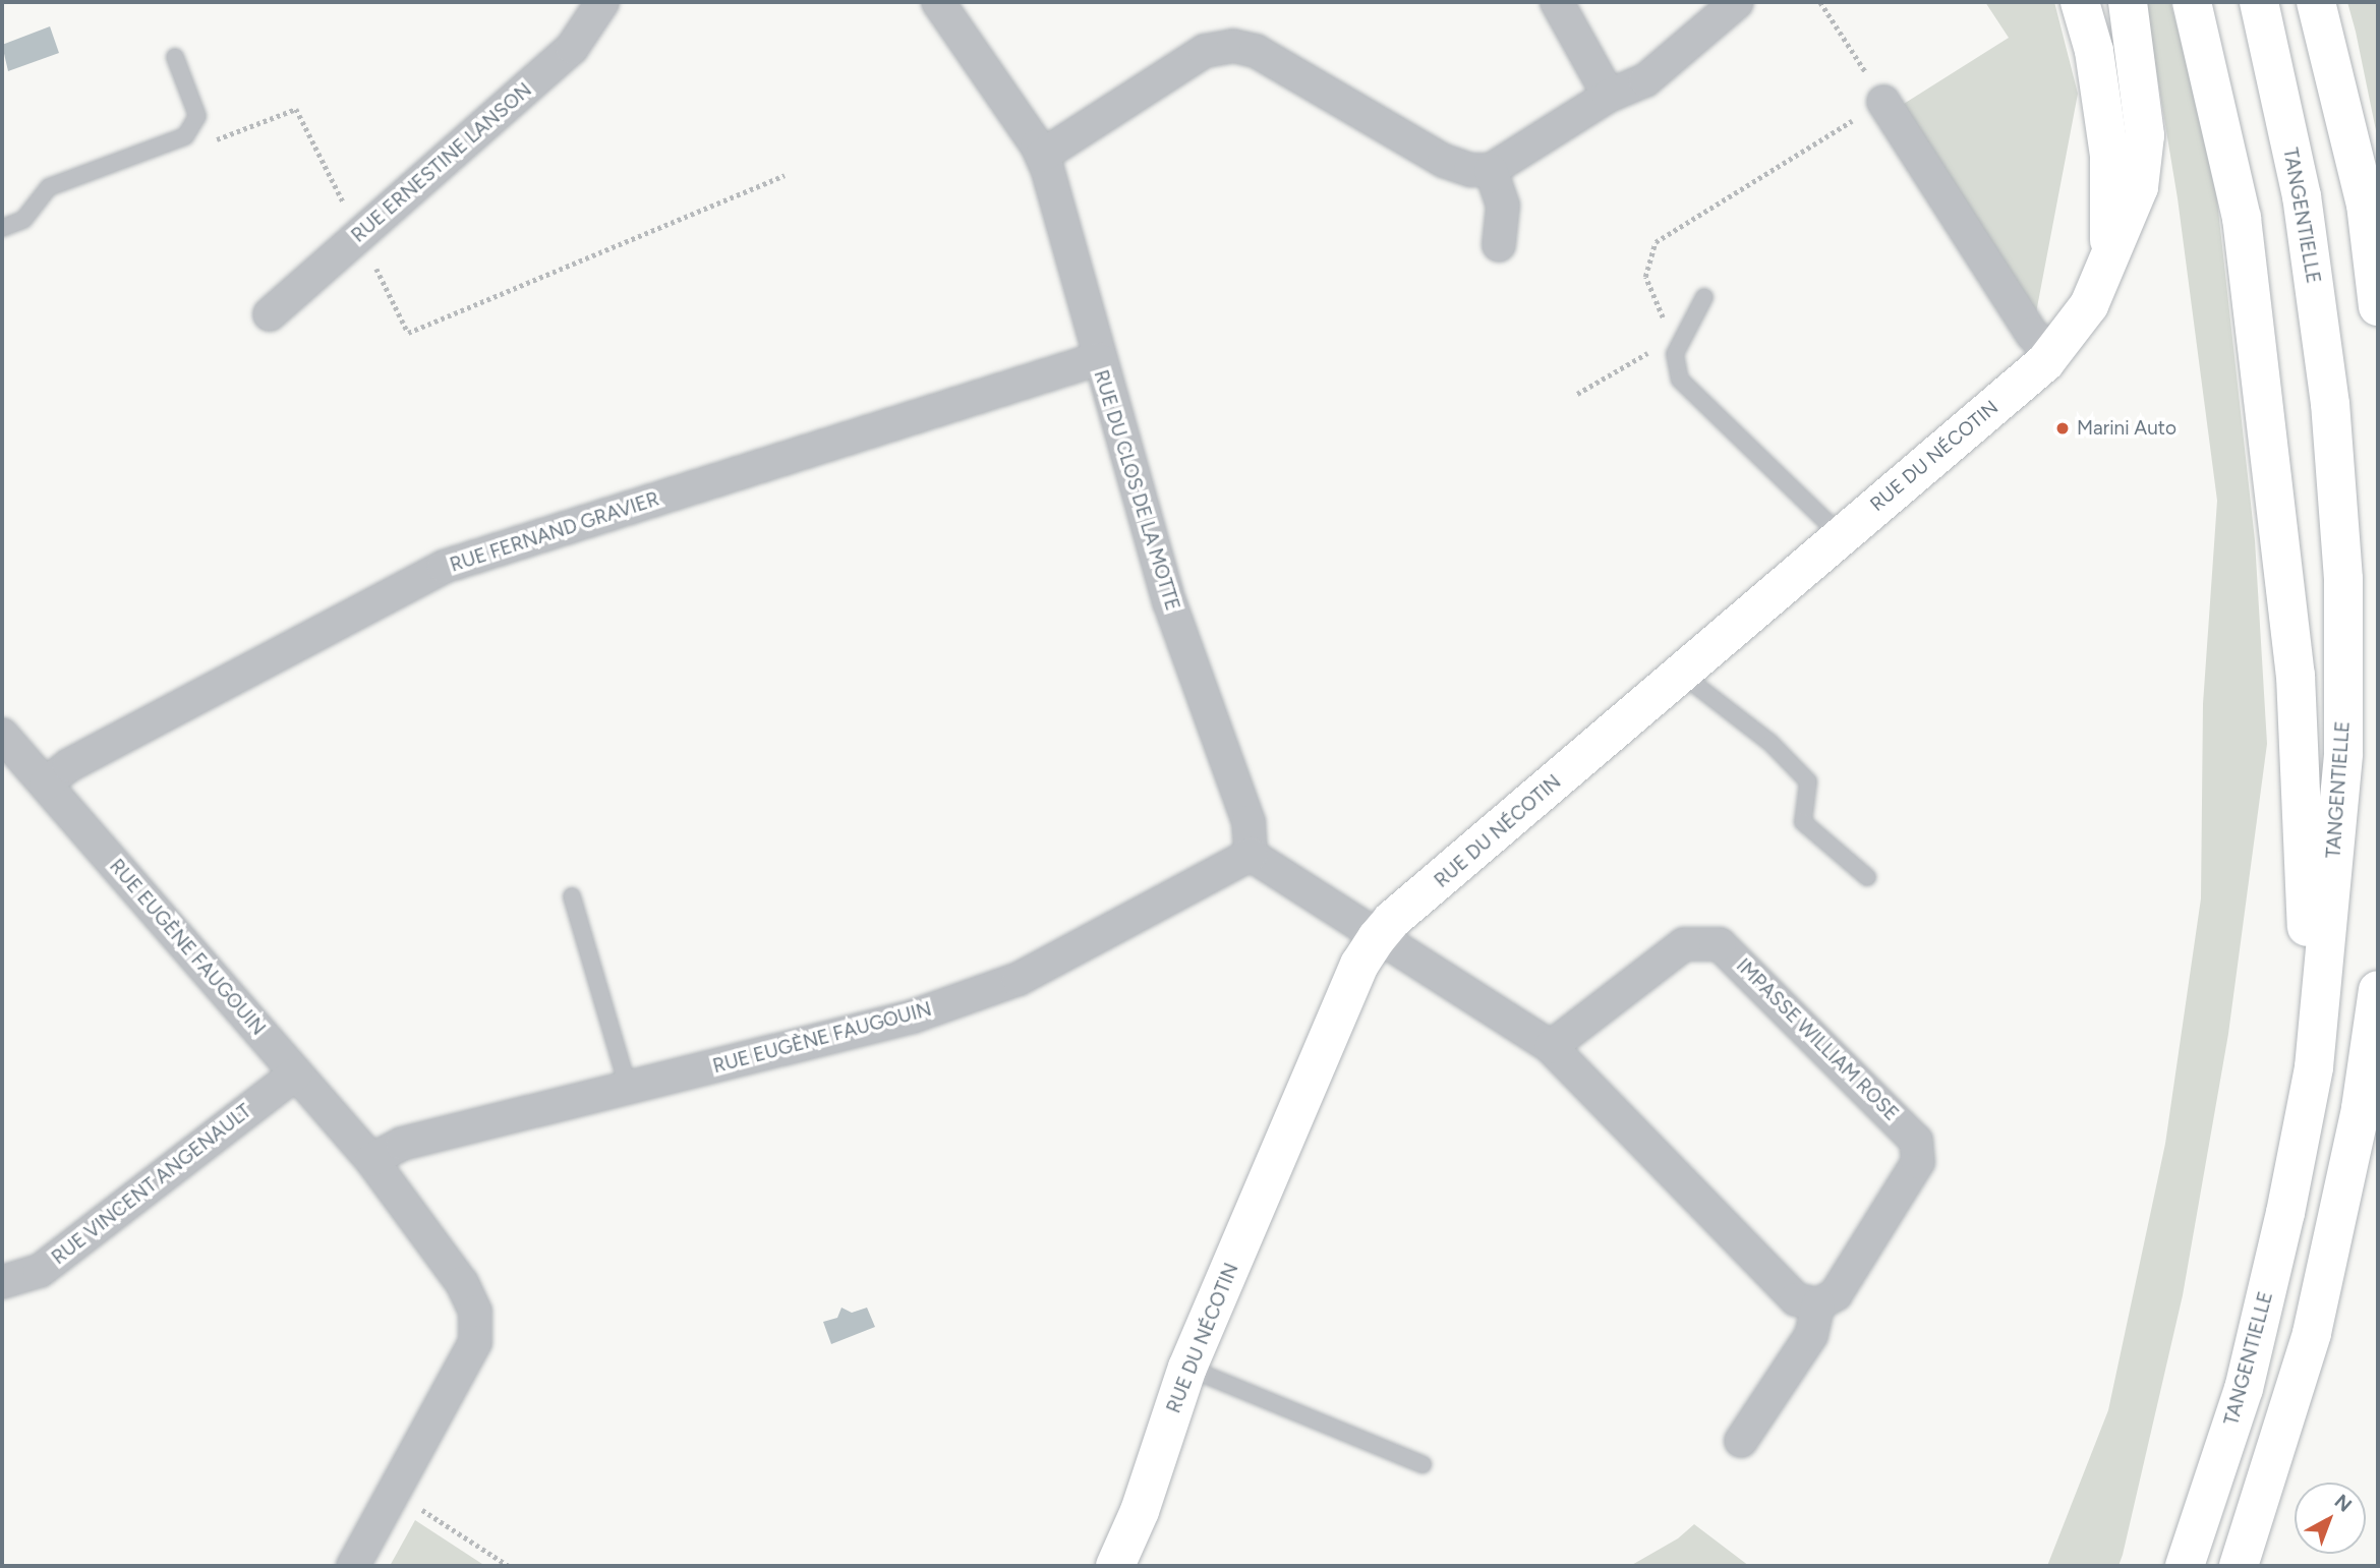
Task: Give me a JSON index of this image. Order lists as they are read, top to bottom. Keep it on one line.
{"streets":{"main road":["TANGENTIELLE","RUE DU NÉCOTIN"],"street":["RUE ERNESTINE LANSON","RUE DU CLOS DE LA MOTTE","RUE FERNAND GRAVIER","RUE EUGÈNE FAUGOUIN","IMPASSE WILLIAM ROSE","RUE VINCENT ANGENAULT"]},"crossings":[["RUE DU CLOS DE LA MOTTE","RUE FERNAND GRAVIER"],["RUE DU CLOS DE LA MOTTE","RUE EUGÈNE FAUGOUIN"],["RUE FERNAND GRAVIER","RUE EUGÈNE FAUGOUIN"],["RUE EUGÈNE FAUGOUIN","RUE VINCENT ANGENAULT"]],"places":["Marini Auto"],"north":"top right"}
